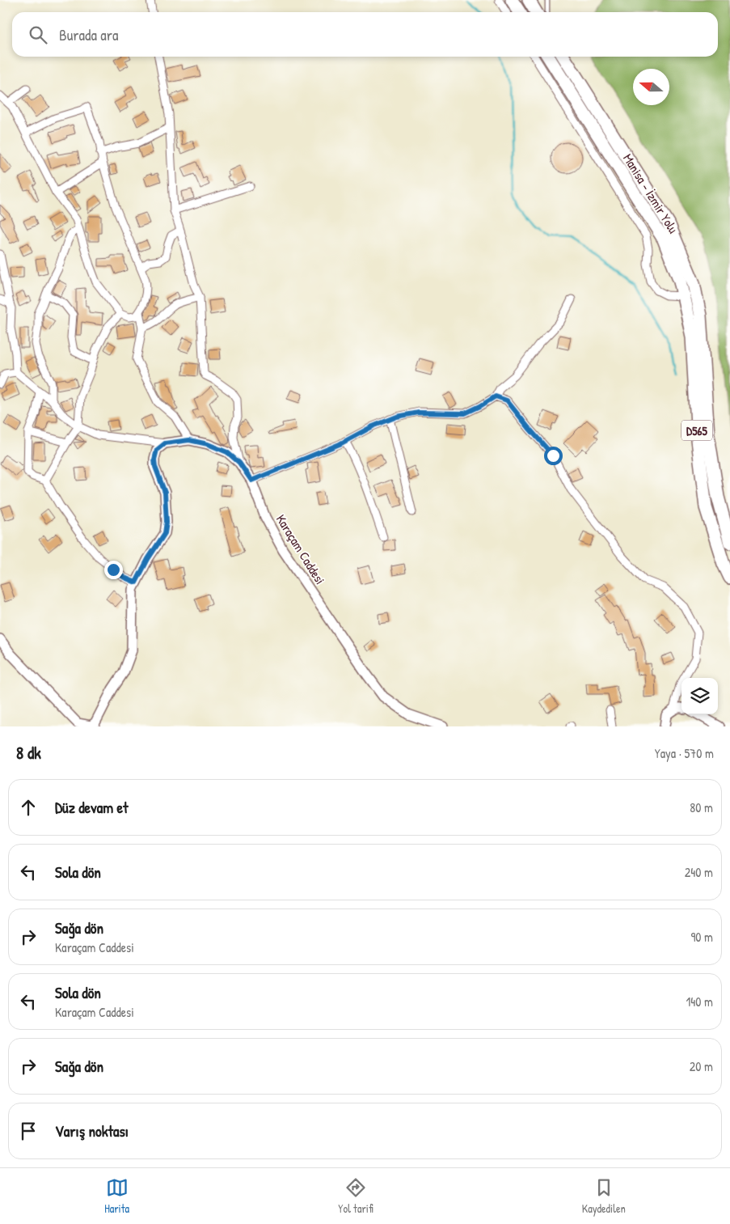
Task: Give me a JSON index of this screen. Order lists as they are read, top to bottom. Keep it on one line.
{"streets":{"highway":["Manisa - İzmir Yolu","D565"],"street":["Karaçam Caddesi"]},"north":"left","page":{"search":"Burada ara","heading":["8 dk","Yaya · 570 m"],"list":[["Düz devam et","80 m"],["Sola dön","240 m"],["Sağa dön","Karaçam Caddesi","90 m"],["Sola dön","Karaçam Caddesi","140 m"],["Sağa dön","20 m"],"Varış noktası"],"nav":["Harita","Yol tarifi","Kaydedilen"]}}
